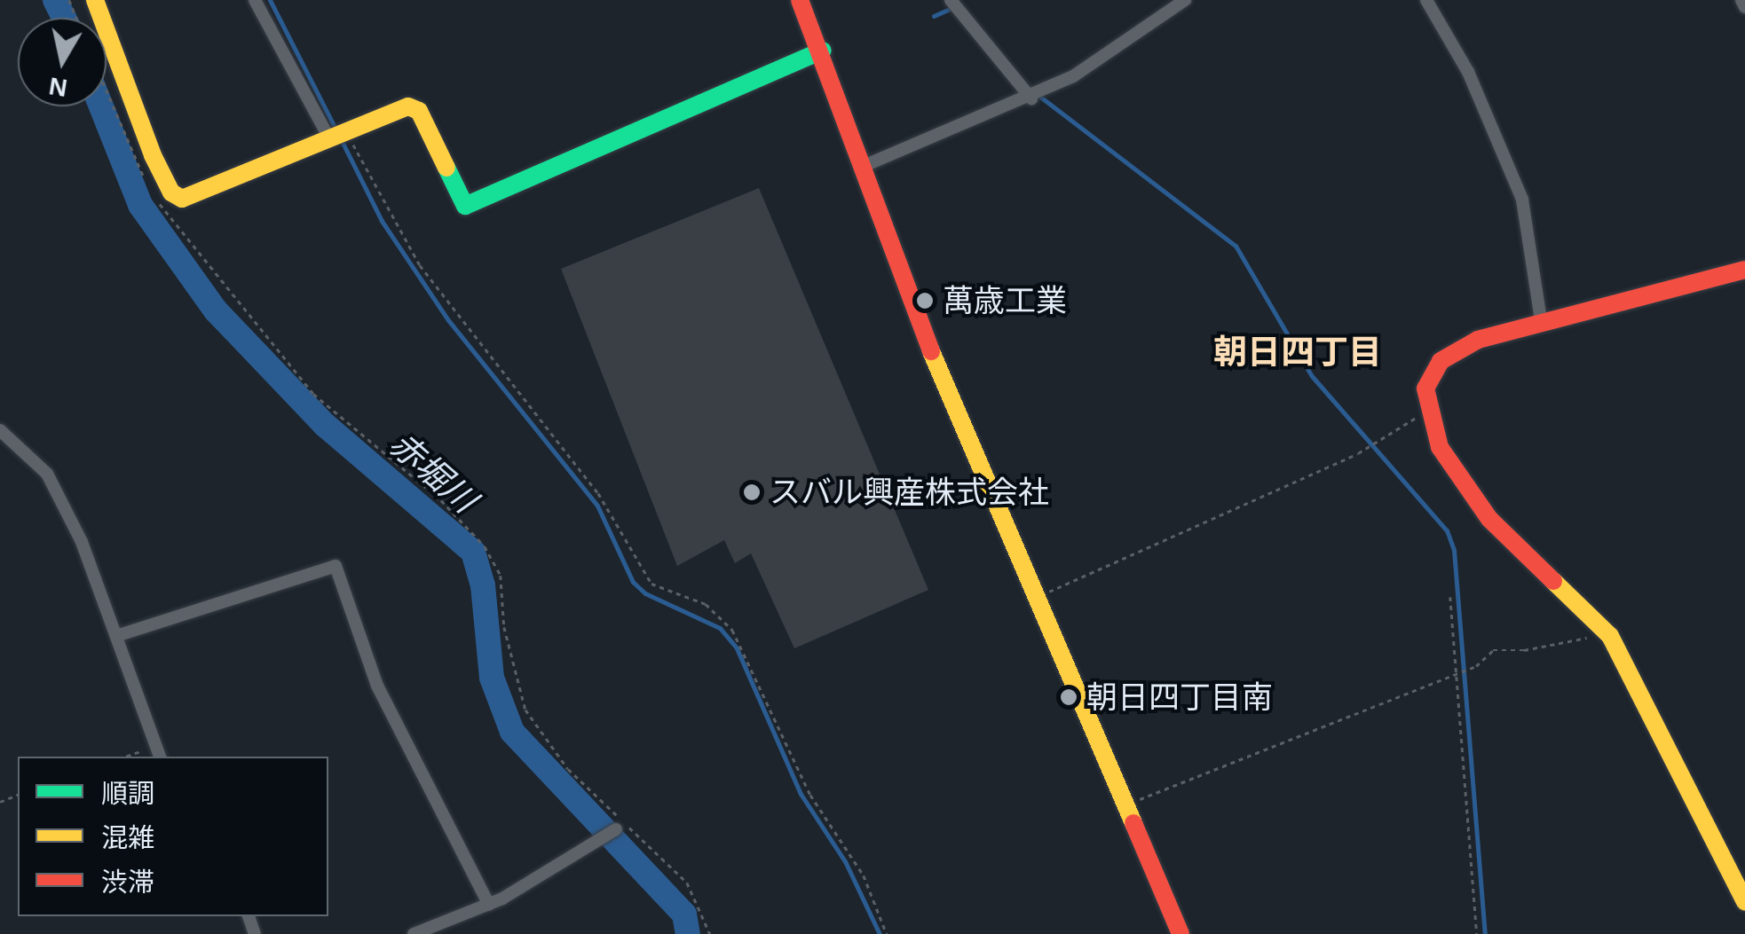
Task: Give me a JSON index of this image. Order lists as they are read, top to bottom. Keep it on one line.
{"districts":["朝日四丁目"],"water":["赤堀川"],"places":["萬歳工業","スバル興産株式会社","朝日四丁目南"],"legend":["順調","混雑","渋滞"],"north":"bottom"}
